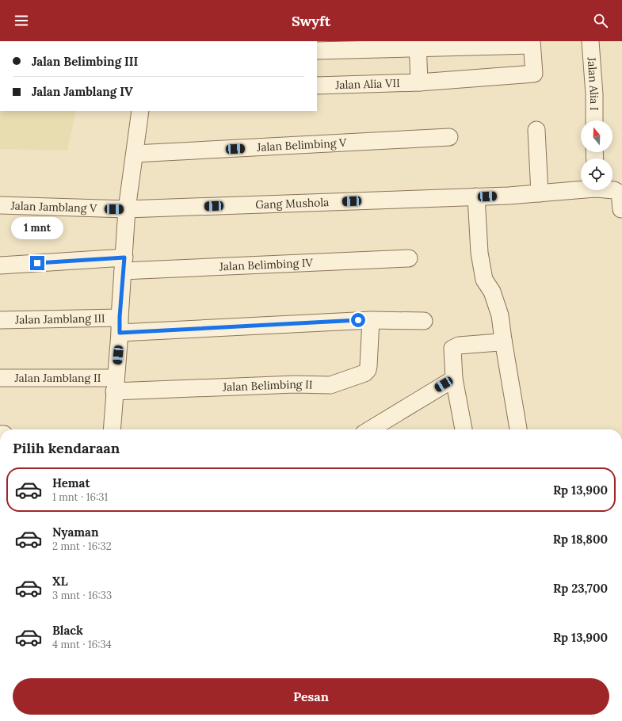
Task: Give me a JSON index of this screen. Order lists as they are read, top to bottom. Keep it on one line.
{"streets":{"street":["Jalan Alia I","Jalan Alia VII","Jalan Belimbing V","Gang Mushola","Jalan Jamblang V","Jalan Belimbing IV","Jalan Jamblang III","Jalan Jamblang II","Jalan Belimbing II"]},"crossings":[["Gang Mushola","Jalan Jamblang V"],["Jalan Jamblang III","Jalan Belimbing II"],["Jalan Jamblang II","Jalan Belimbing II"]],"north":"top","page":{"header":"Swyft","banner":["Jalan Belimbing III","Jalan Jamblang IV"],"bubble":"1 mnt","heading":"Pilih kendaraan","list":[{"name":"Hemat","note":"1 mnt · 16:31","value":"Rp 13,900"},{"name":"Nyaman","note":"2 mnt · 16:32","value":"Rp 18,800"},{"name":"XL","note":"3 mnt · 16:33","value":"Rp 23,700"},{"name":"Black","note":"4 mnt · 16:34","value":"Rp 13,900"}],"buttons":"Pesan"}}
